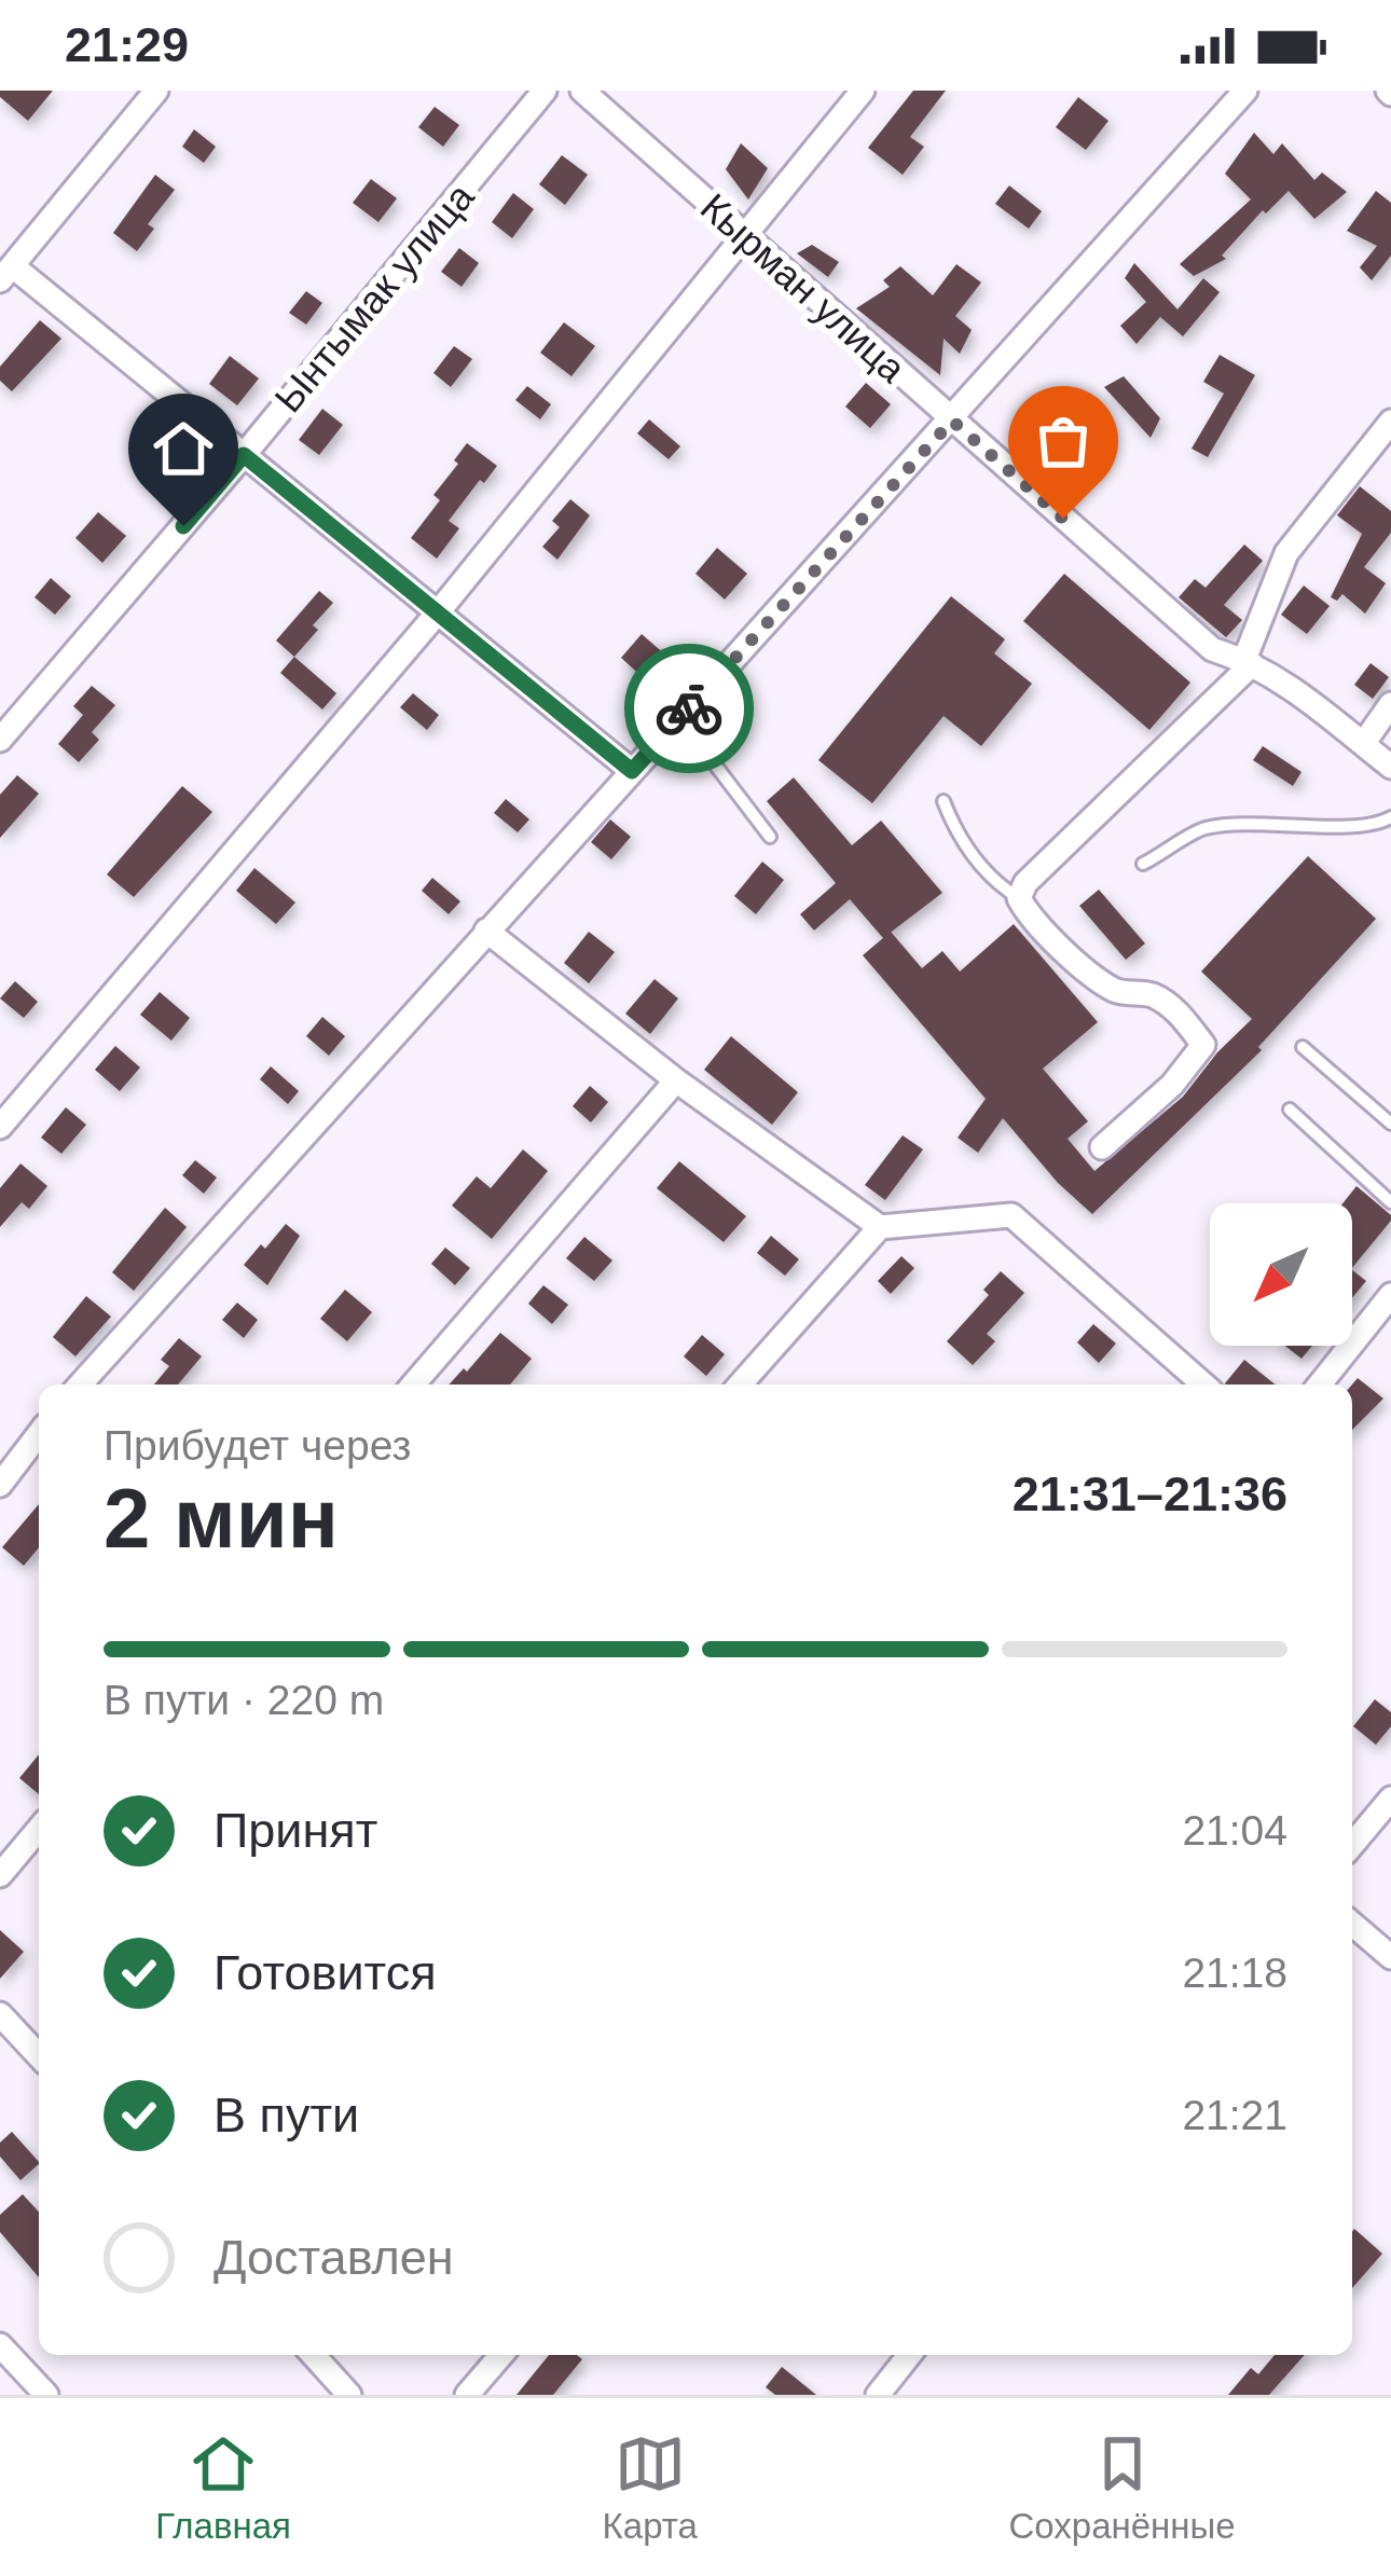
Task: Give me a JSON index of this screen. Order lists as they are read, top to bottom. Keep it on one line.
{"streets":{"street":["Кырман улица","Ынтымак улица"]},"north":"bottom left","page":{"status":"21:29","heading":["2 мин","Прибудет через","21:31–21:36"],"bar":"В пути · 220 m","list":[["Принят","21:04"],["Готовится","21:18"],["В пути","21:21"],"Доставлен"],"tabs":["Главная","Карта","Сохранённые"]}}
